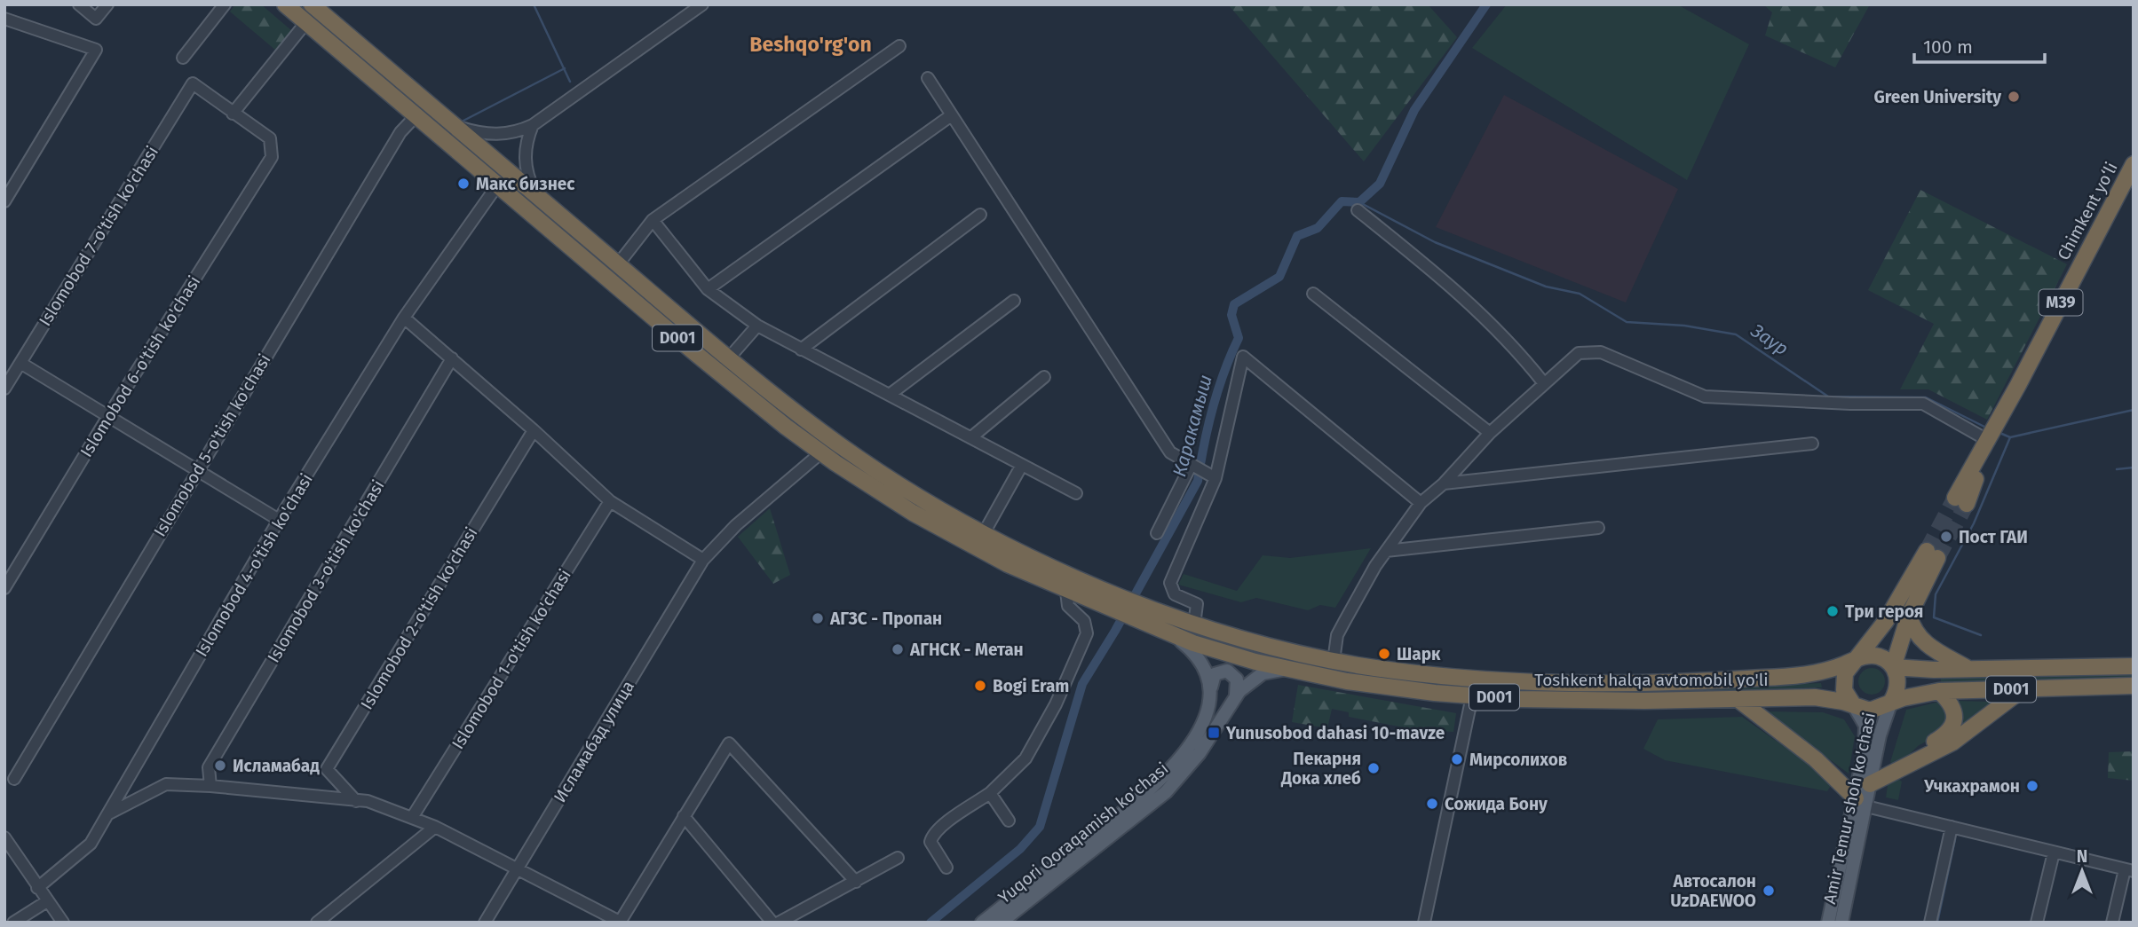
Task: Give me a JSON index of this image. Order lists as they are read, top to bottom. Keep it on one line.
{"streets":{"highway":["Chimkent yo‘li","M39","D001","Toshkent halqa avtomobil yo'li"],"main road":["Amir Temur shoh ko'chasi","Yuqori Qoraqamish ko'chasi"],"street":["Islomobod 7-o'tish ko'chasi","Islomobod 6-o'tish ko'chasi","Islomobod 5-o'tish ko'chasi","Islomobod 4-o'tish ko'chasi","Islomobod 3-o'tish ko'chasi","Islomobod 2-o'tish ko'chasi","Islomobod 1-o'tish ko'chasi","Исламабад улица"]},"crossings":[["Islomobod 7-o'tish ko'chasi","Islomobod 6-o'tish ko'chasi"],["Islomobod 5-o'tish ko'chasi","Toshkent halqa avtomobil yo'li"],["Islomobod 4-o'tish ko'chasi","Toshkent halqa avtomobil yo'li"],["Toshkent halqa avtomobil yo'li","Исламабад улица"],["Toshkent halqa avtomobil yo'li","Amir Temur shoh ko'chasi"],["Toshkent halqa avtomobil yo'li","Yuqori Qoraqamish ko'chasi"]],"districts":["Beshqo'rg'on"],"water":["Заур","Каракамыш"],"places":{"other":["Green University","Макс бизнес","Пост ГАИ","Три героя","АГЗС - Пропан","АГНСК - Метан","Шарк","Bogi Eram","Мирсолихов","Исламабад","Пекарня Дока хлеб","Учкахрамон","Сожида Бону","Автосалон UzDAEWOO"],"transit":["Yunusobod dahasi 10-mavze"]},"scale_bar":"100 m","north":"top"}
